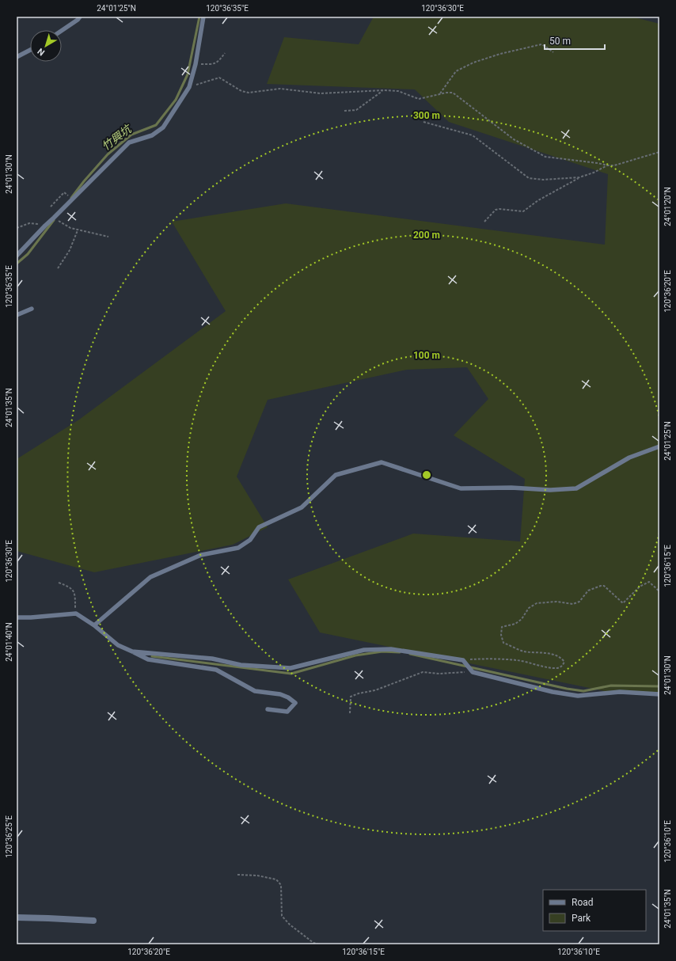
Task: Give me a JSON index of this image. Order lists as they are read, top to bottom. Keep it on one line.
{"water":["竹興坑"],"legend":["Road","Park"],"scale_bar":"50 m","north":"bottom left","coordinates":["24°01'25\"N","120°36'35\"E","120°36'30\"E","24°01'30\"N","24°01'20\"N","120°36'20\"E","24°01'35\"N","120°36'15\"E","24°01'40\"N","120°36'25\"E","120°36'10\"E"],"rings":["300 m","200 m","100 m"]}
